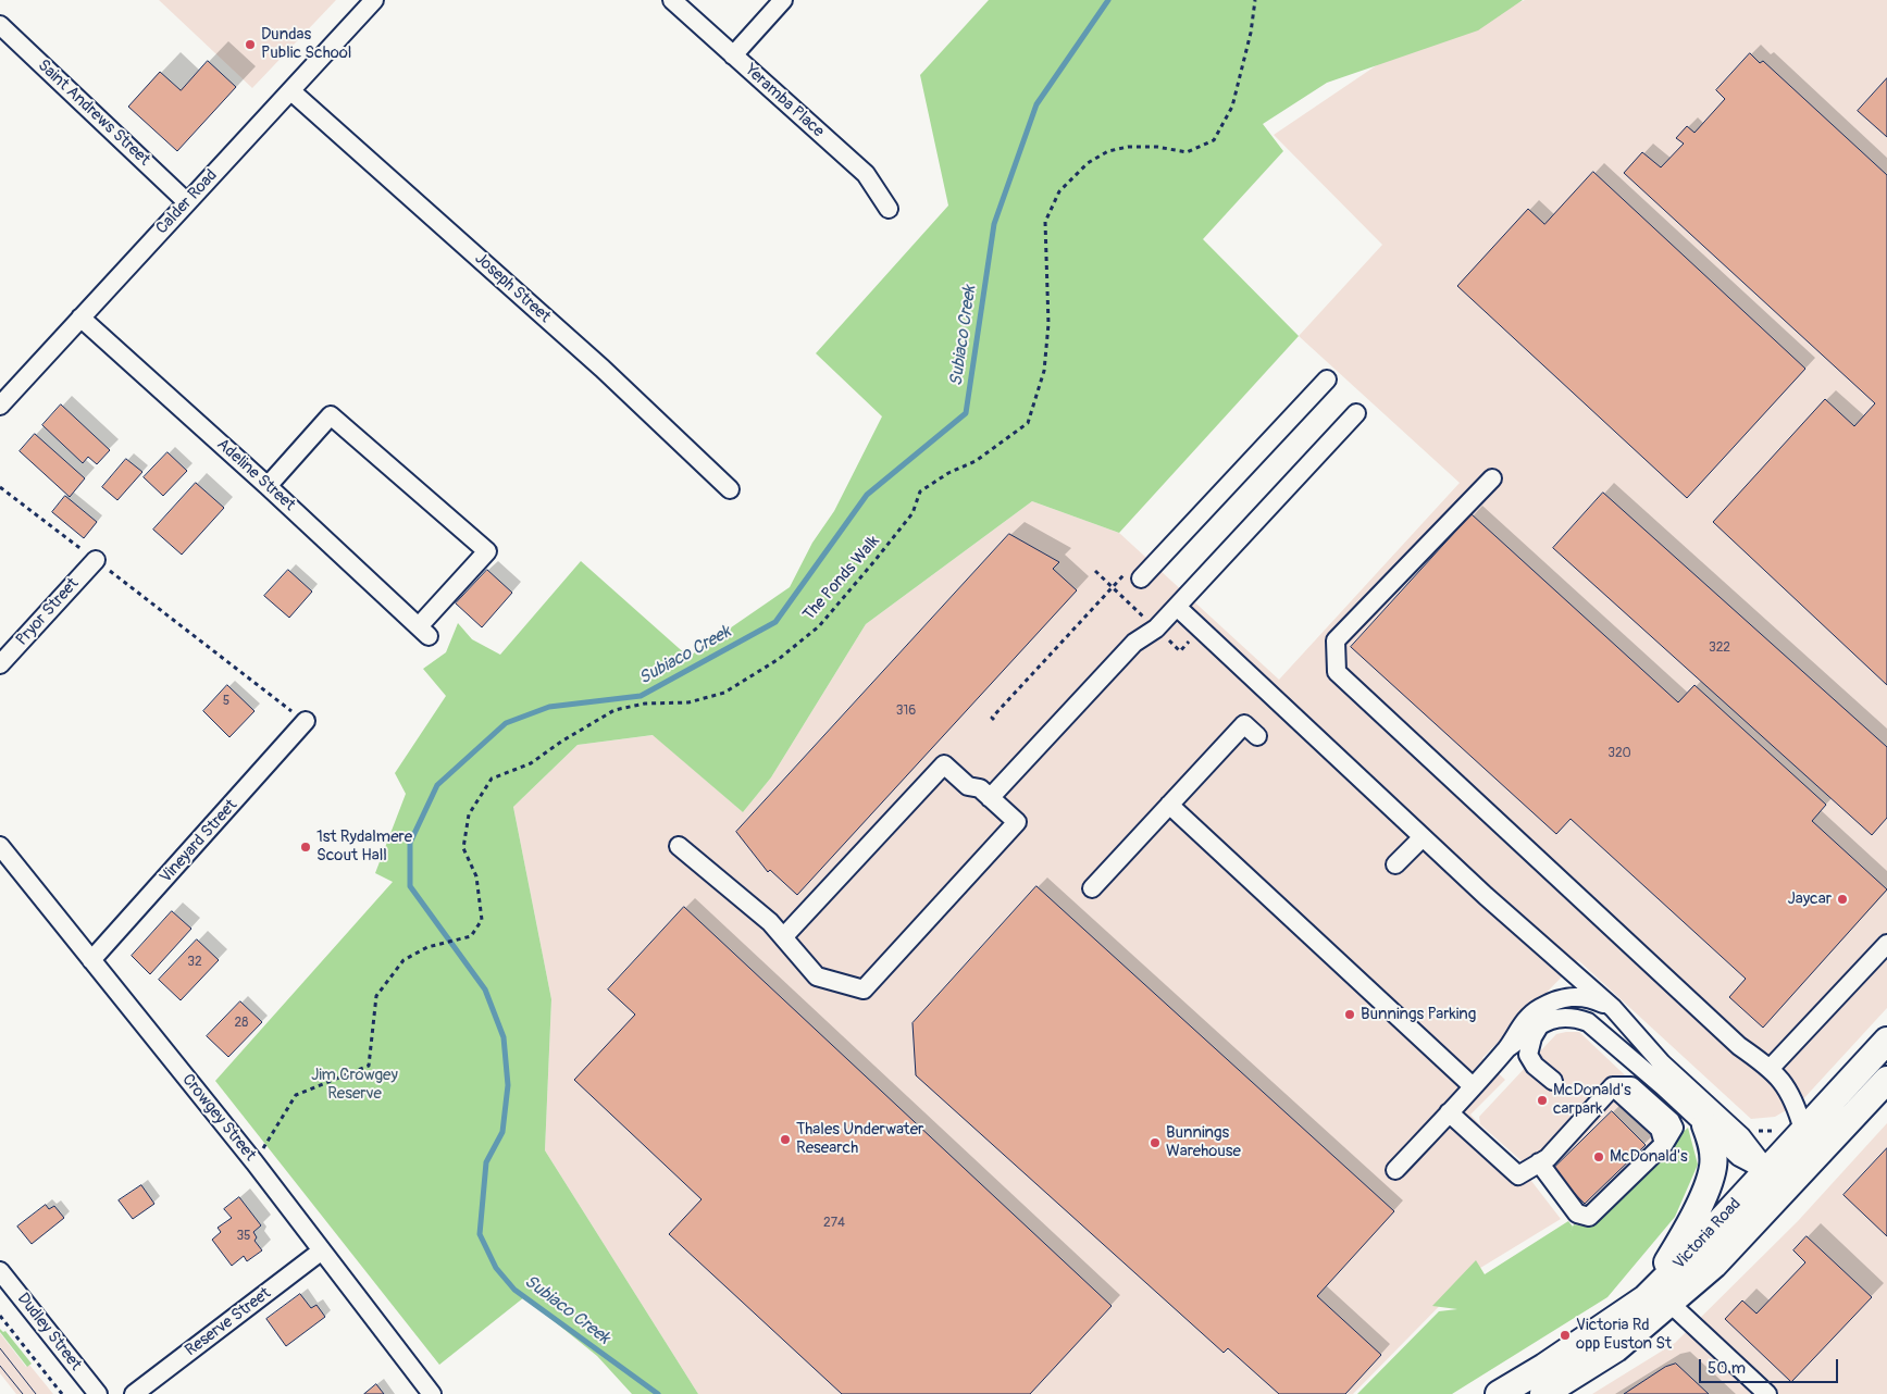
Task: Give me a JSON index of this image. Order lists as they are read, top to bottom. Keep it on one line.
{"streets":{"highway":["Victoria Road"],"street":["Yeramba Place","Saint Andrews Street","Calder Road","Joseph Street","Adeline Street","Pryor Street","Vineyard Street","Crowgey Street","Reserve Street","Dudley Street"],"path":["The Ponds Walk"]},"crossings":[["Saint Andrews Street","Calder Road"],["Calder Road","Joseph Street"],["Calder Road","Adeline Street"],["The Ponds Walk","Crowgey Street"],["Vineyard Street","Crowgey Street"],["Crowgey Street","Reserve Street"]],"water":["Subiaco Creek"],"parks":["Jim Crowgey Reserve"],"places":["Dundas Public School","1st Rydalmere Scout Hall","Jaycar","Bunnings Parking","McDonald's carpark","Thales Underwater Research","Bunnings Warehouse","McDonald's","Victoria Rd opp Euston St"],"house_numbers":["322","5","316","320","32","28","274","35"],"scale_bar":"50 m"}
